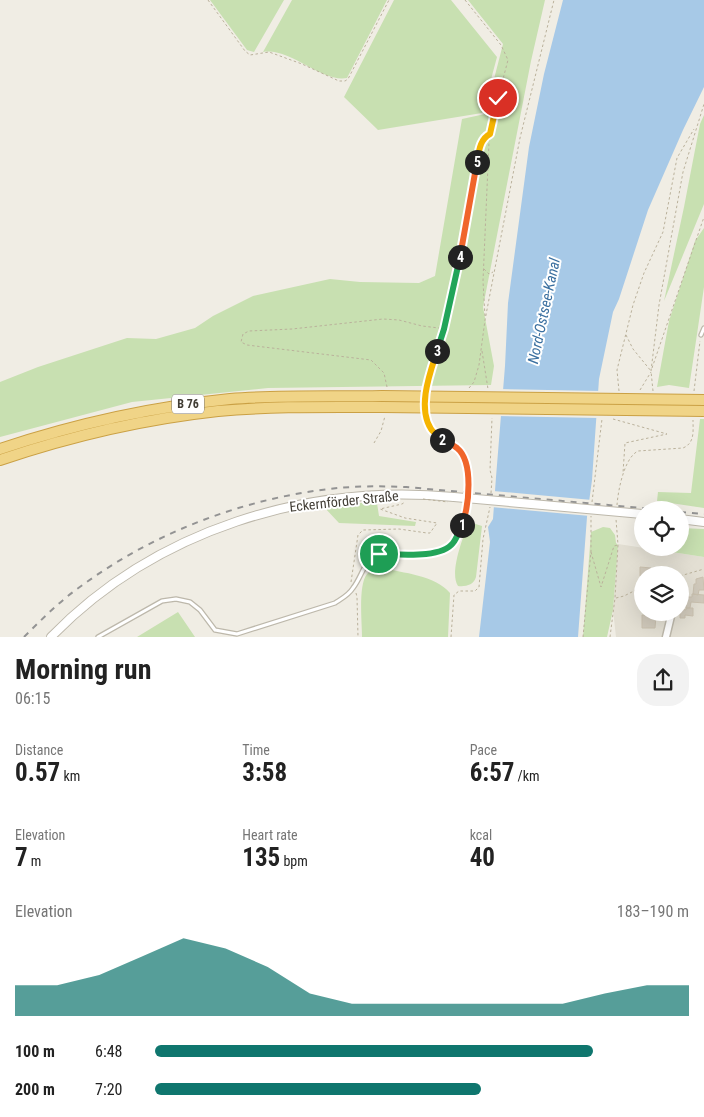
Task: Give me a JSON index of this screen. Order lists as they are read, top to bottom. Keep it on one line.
{"streets":{"highway":["B 76"],"street":["Eckernförder Straße"]},"water":["Nord-Ostsee-Kanal"],"page":{"pins":["5","4","3","2","1"],"heading":["Morning run","06:15"],"stats":[["Distance","0.57 km"],["Time","3:58"],["Pace","6:57 /km"],["Elevation","7 m"],["Heart rate","135 bpm"],["kcal","40"]],"chart":["Elevation","183–190 m"],"list":[{"name":"100 m","note":"6:48"},{"name":"200 m","note":"7:20"}]}}
